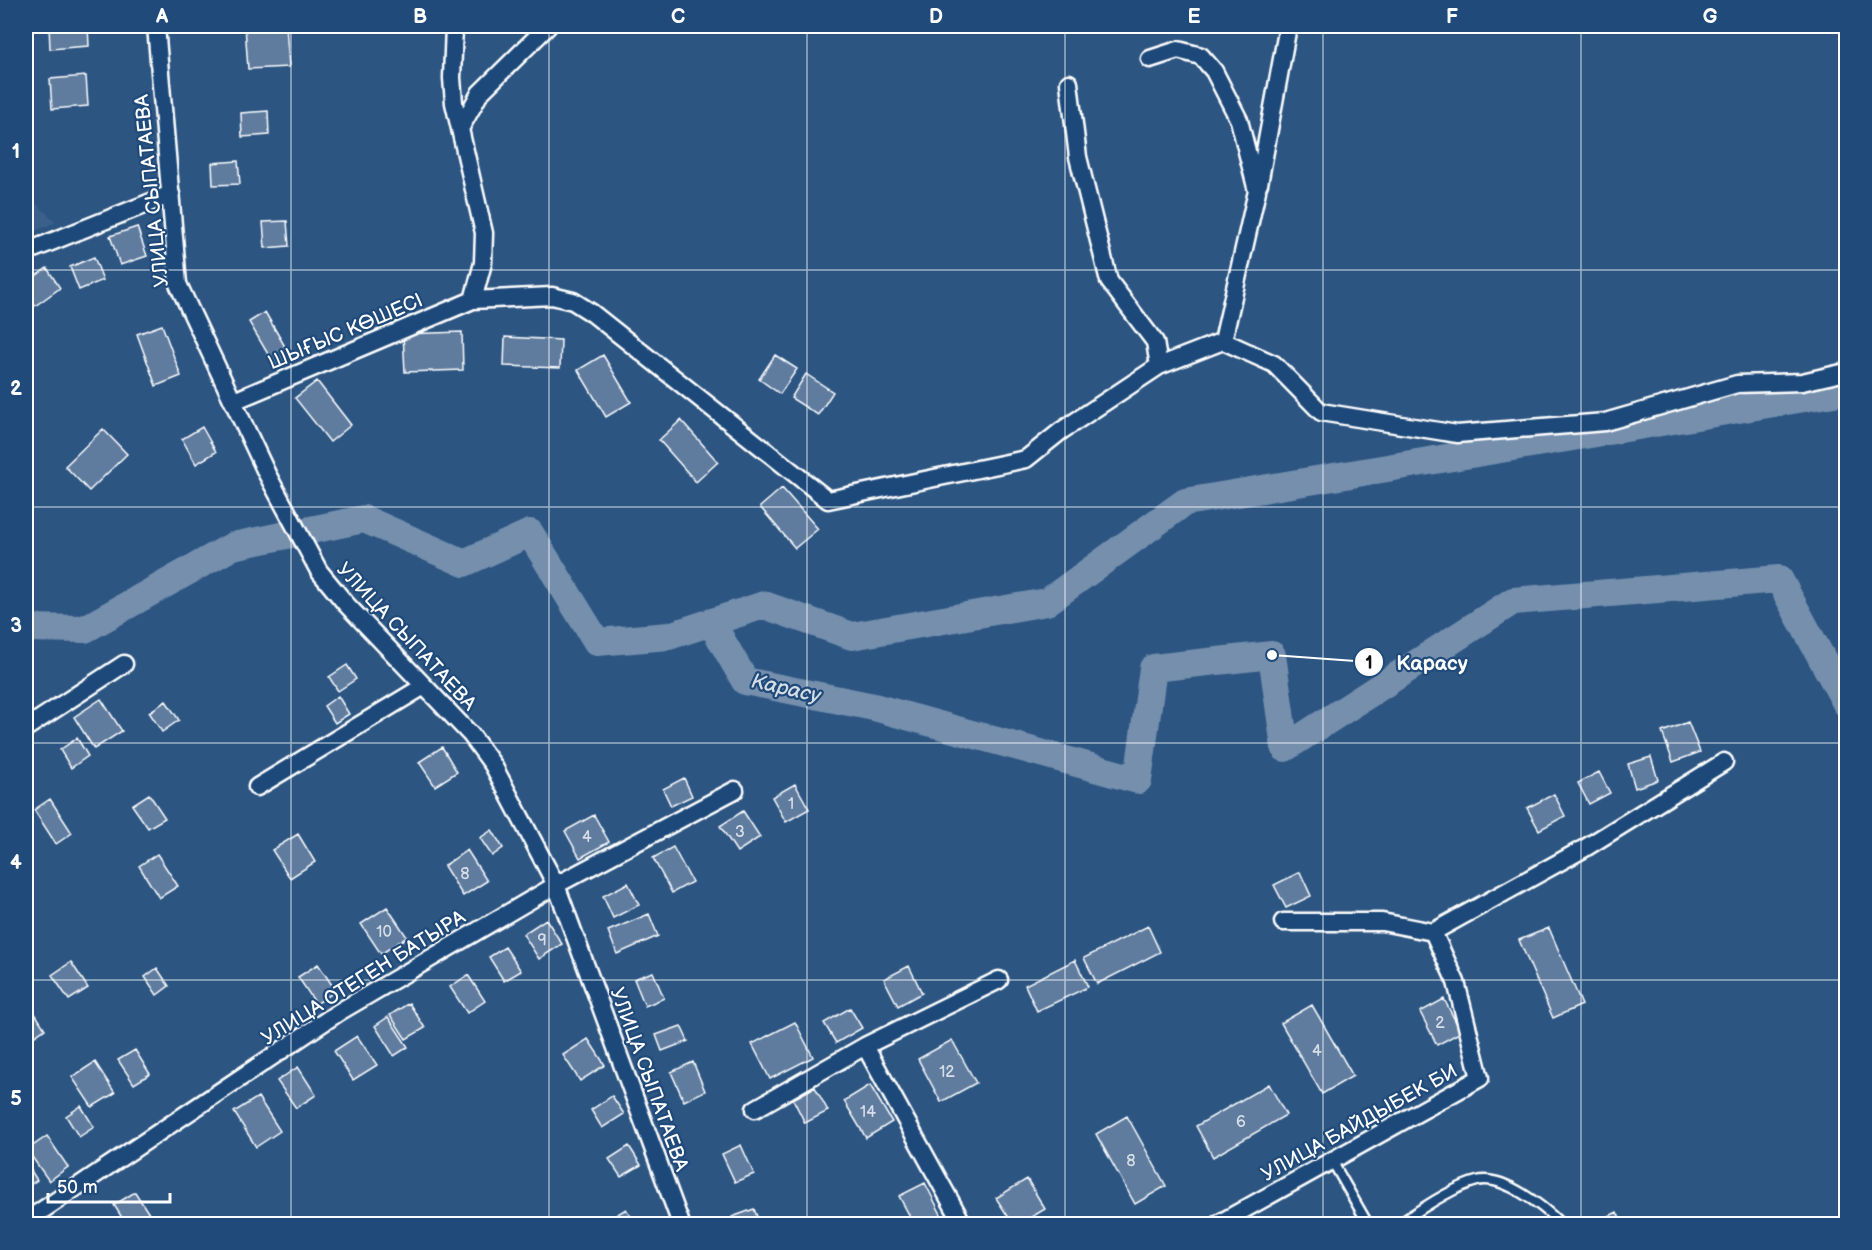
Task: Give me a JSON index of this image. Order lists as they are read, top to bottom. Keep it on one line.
{"streets":{"street":["УЛИЦА СЫПАТАЕВА","ШЫҒЫС КӨШЕСІ","УЛИЦА ОТЕГЕН БАТЫРА","УЛИЦА БАЙДЫБЕК БИ"]},"crossings":[["УЛИЦА СЫПАТАЕВА","ШЫҒЫС КӨШЕСІ"],["УЛИЦА СЫПАТАЕВА","УЛИЦА ОТЕГЕН БАТЫРА"]],"water":["Карасу"],"places":["Карасу"],"house_numbers":["1","3","4","8","10","9","2","4","12","14","6","8"],"scale_bar":"50 m","grid":{"columns":["A","B","C","D","E","F","G"],"rows":["1","2","3","4","5"]}}
